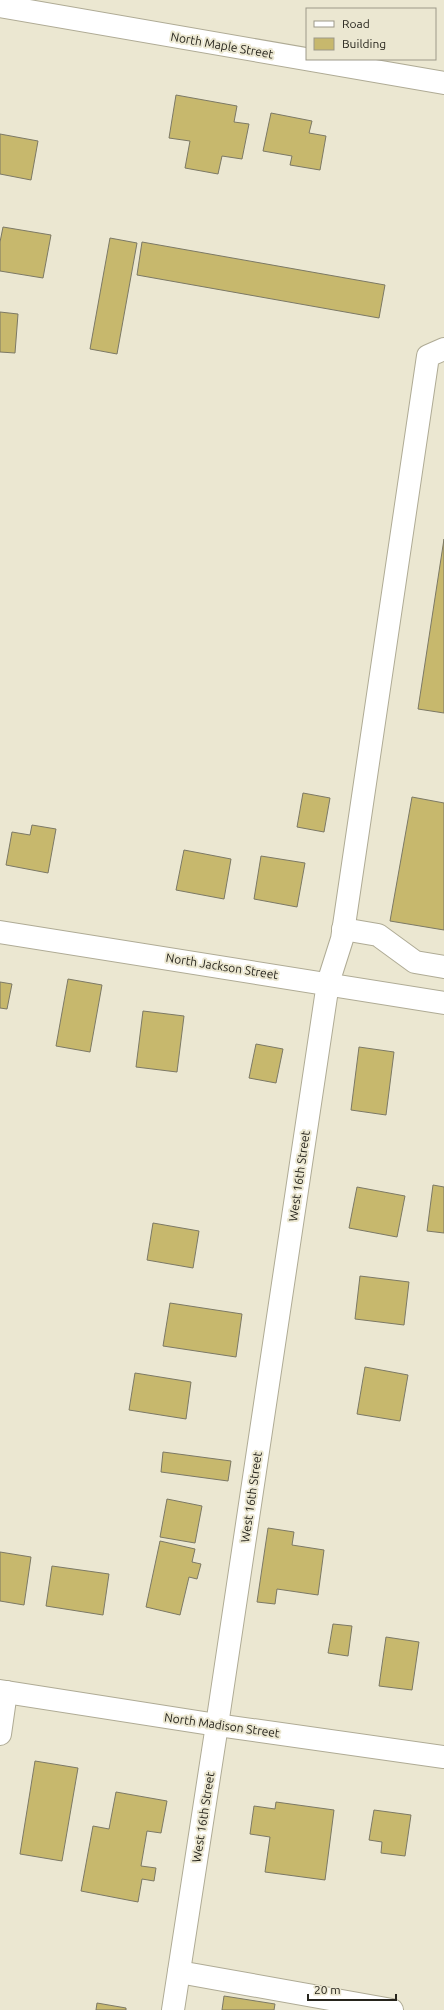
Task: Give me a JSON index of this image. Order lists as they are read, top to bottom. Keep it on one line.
{"streets":{"street":["North Maple Street","North Jackson Street","West 16th Street","North Madison Street"]},"crossings":[["North Jackson Street","West 16th Street"],["West 16th Street","North Madison Street"]],"legend":["Road","Building"],"scale_bar":"20 m"}
